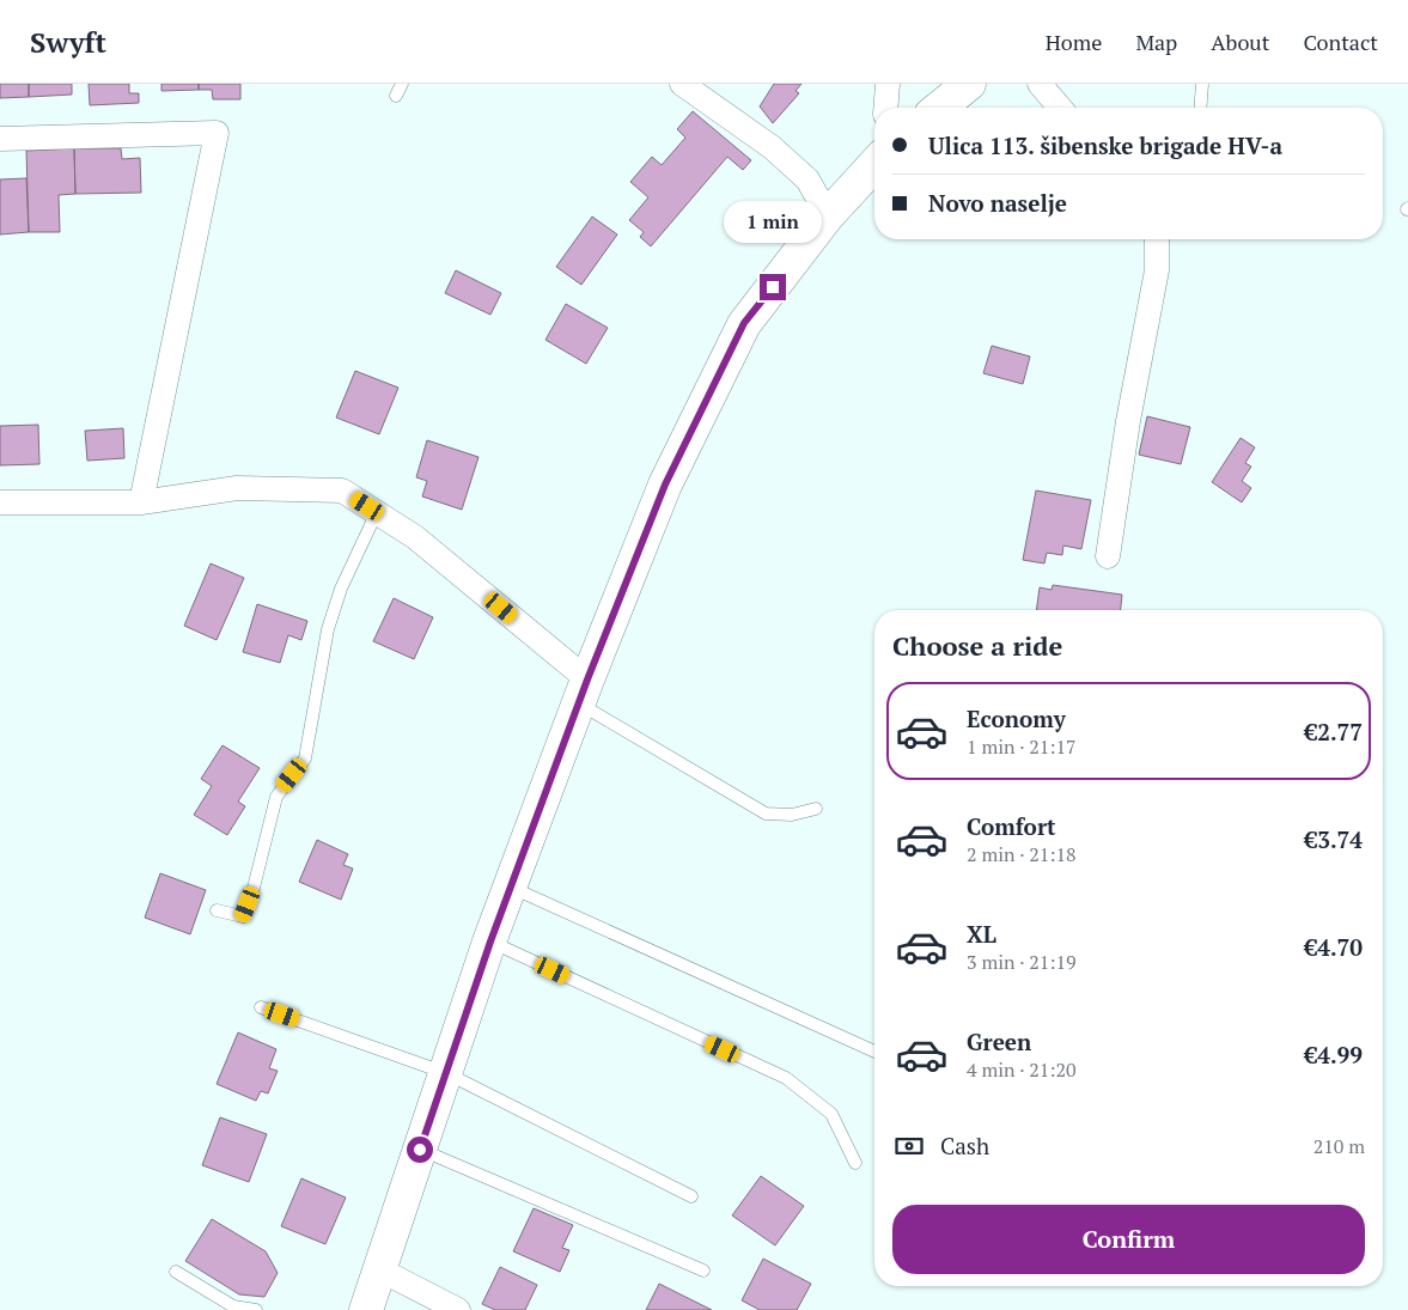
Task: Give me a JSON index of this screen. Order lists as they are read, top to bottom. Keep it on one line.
{"page":{"header":"Swyft","nav":["Home","Map","About","Contact"],"banner":["Ulica 113. šibenske brigade HV-a","Novo naselje"],"bubble":"1 min","heading":"Choose a ride","list":[{"name":"Economy","note":"1 min · 21:17","value":"€2.77"},{"name":"Comfort","note":"2 min · 21:18","value":"€3.74"},{"name":"XL","note":"3 min · 21:19","value":"€4.70"},{"name":"Green","note":"4 min · 21:20","value":"€4.99"}],"pay":["Cash","210 m"],"buttons":"Confirm"}}
